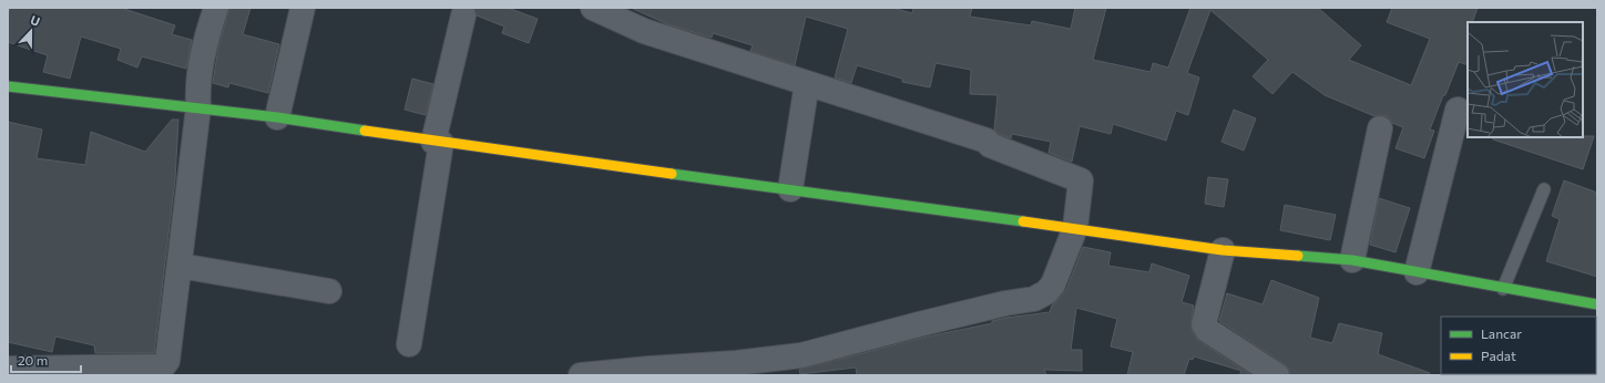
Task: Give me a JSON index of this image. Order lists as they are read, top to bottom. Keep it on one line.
{"legend":["Lancar","Padat"],"scale_bar":"20 m","north":"top"}
